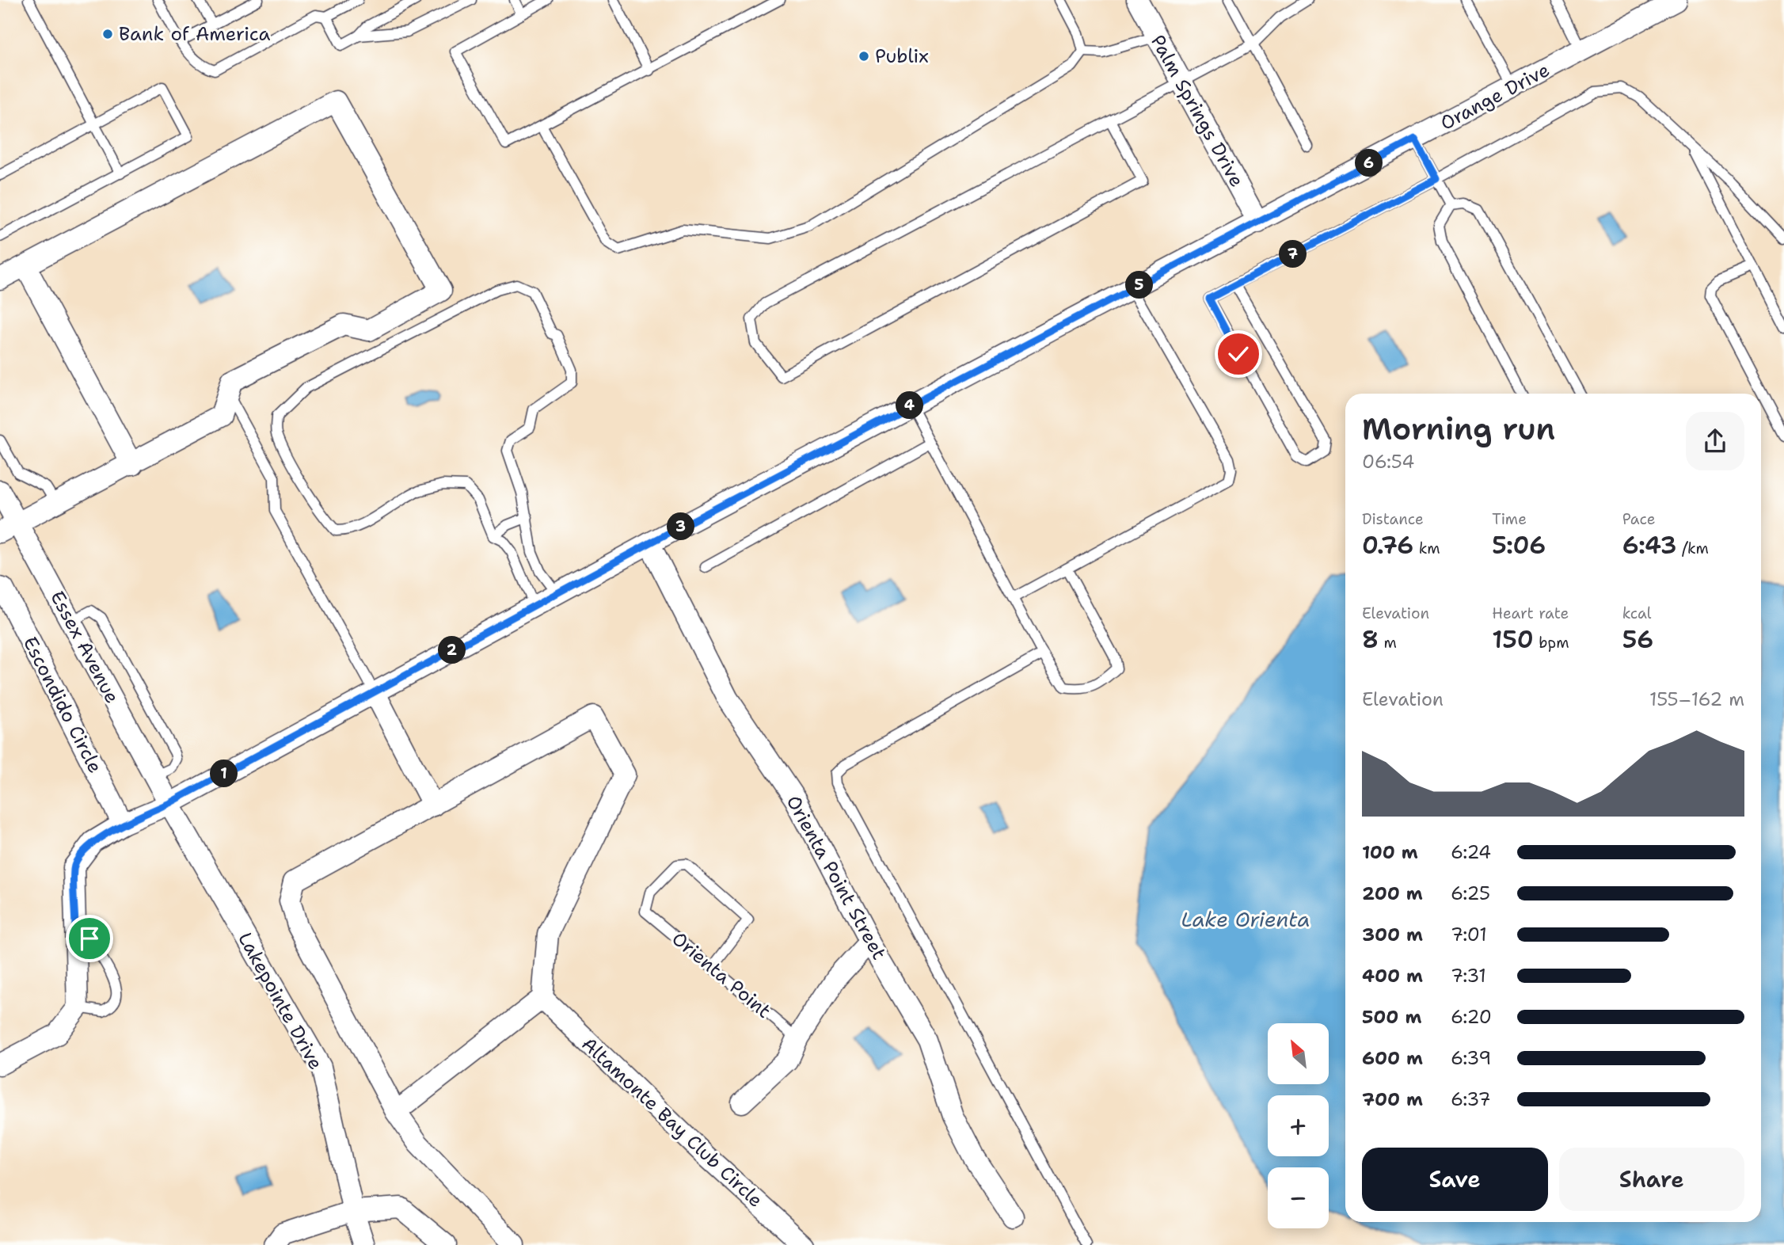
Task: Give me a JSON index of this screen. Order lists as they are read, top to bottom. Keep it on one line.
{"streets":{"street":["Orange Drive","Palm Springs Drive","Essex Avenue","Escondido Circle","Orienta Point Street","Lakepointe Drive","Altamonte Bay Club Circle"],"lane":["Orienta Point"]},"crossings":[["Orange Drive","Palm Springs Drive"],["Orange Drive","Essex Avenue"],["Orange Drive","Orienta Point Street"],["Orange Drive","Lakepointe Drive"],["Essex Avenue","Lakepointe Drive"]],"water":["Lake Orienta"],"places":["Bank of America","Publix"],"north":"top left","page":{"pins":["6","7","5","4","3","2","1"],"heading":["Morning run","06:54"],"stats":[["Distance","0.76 km"],["Time","5:06"],["Pace","6:43 /km"],["Elevation","8 m"],["Heart rate","150 bpm"],["kcal","56"]],"chart":["Elevation","155–162 m"],"list":[{"name":"100 m","note":"6:24"},{"name":"200 m","note":"6:25"},{"name":"300 m","note":"7:01"},{"name":"400 m","note":"7:31"},{"name":"500 m","note":"6:20"},{"name":"600 m","note":"6:39"},{"name":"700 m","note":"6:37"}],"map_buttons":["+","−"],"buttons":["Save","Share"]}}
